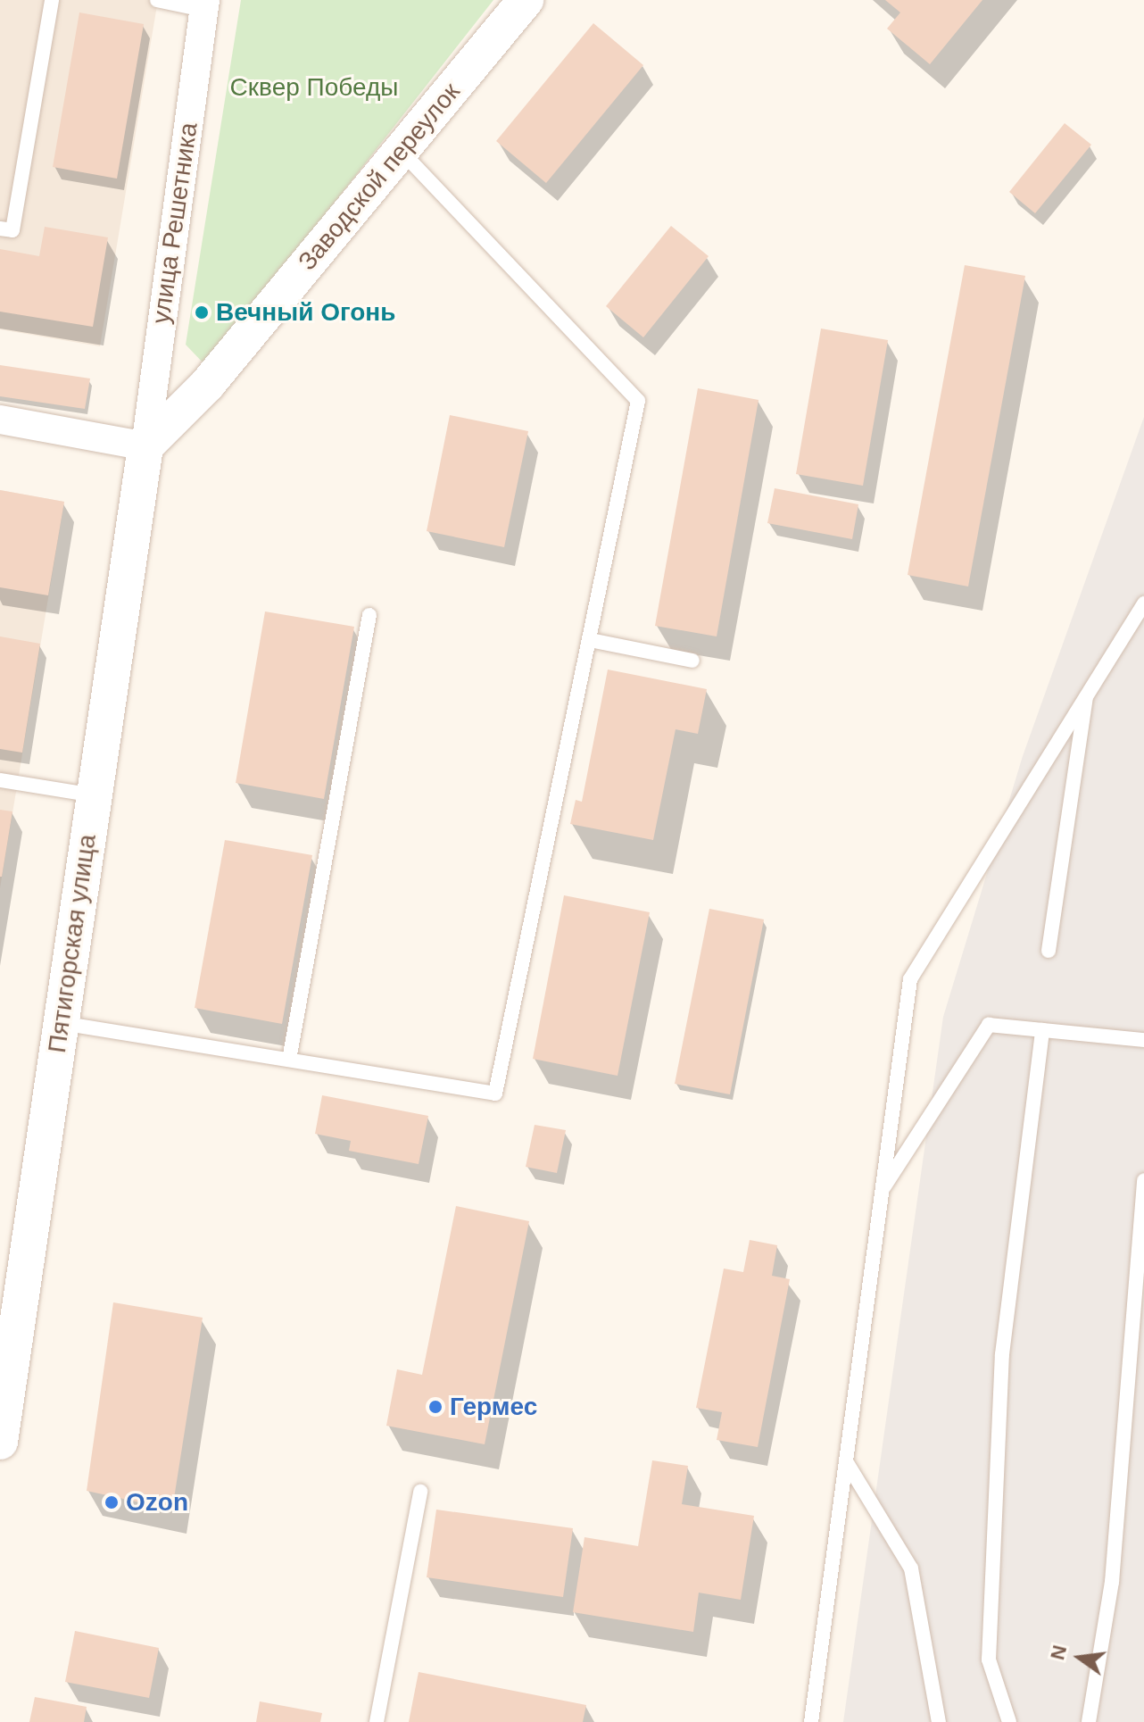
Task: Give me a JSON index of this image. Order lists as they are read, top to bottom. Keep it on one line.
{"streets":{"street":["Заводской переулок","улица Решетника","Пятигорская улица"]},"crossings":[["Заводской переулок","улица Решетника"],["Заводской переулок","Пятигорская улица"],["улица Решетника","Пятигорская улица"]],"parks":["Сквер Победы"],"places":["Вечный Огонь","Гермес","Ozon"],"north":"left"}
